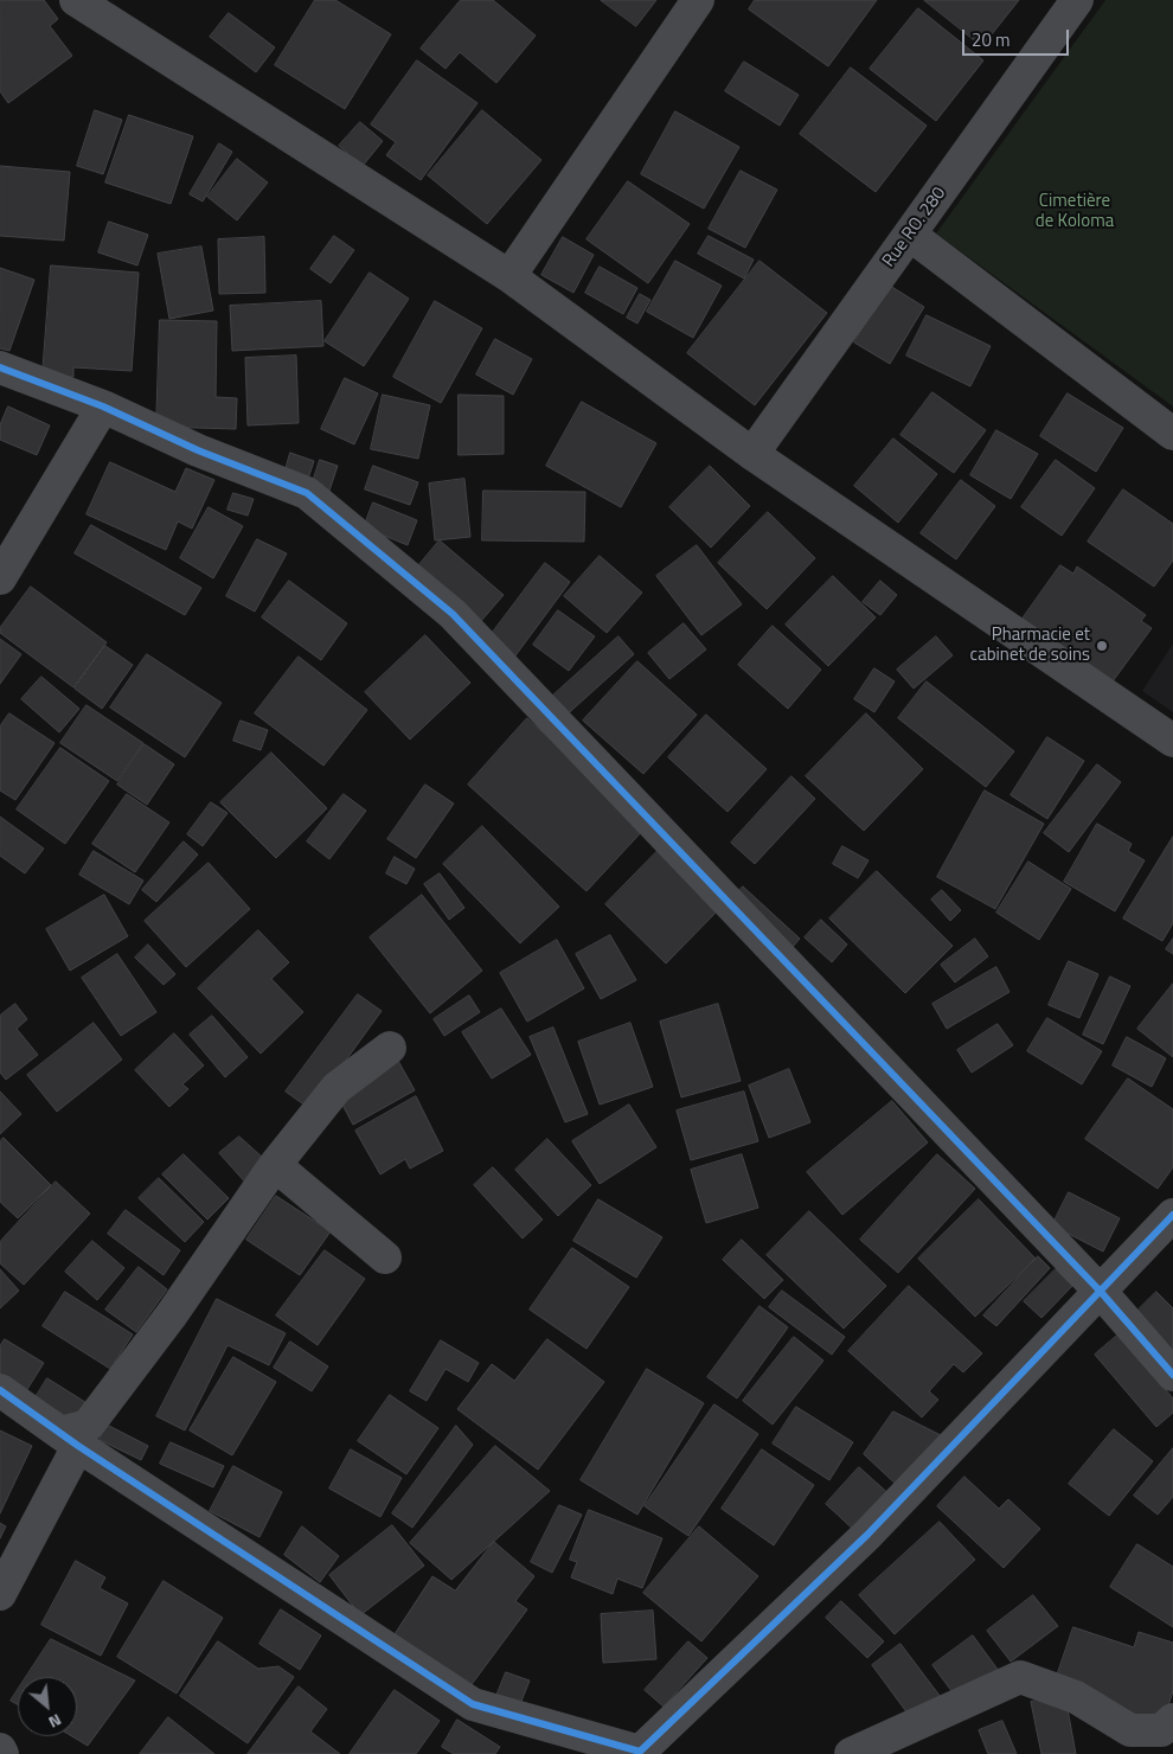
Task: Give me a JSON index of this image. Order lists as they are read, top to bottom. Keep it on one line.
{"streets":{"street":["Rue RO. 280"]},"parks":["Cimetière de Koloma"],"places":["Pharmacie et cabinet de soins"],"scale_bar":"20 m","north":"bottom right"}
